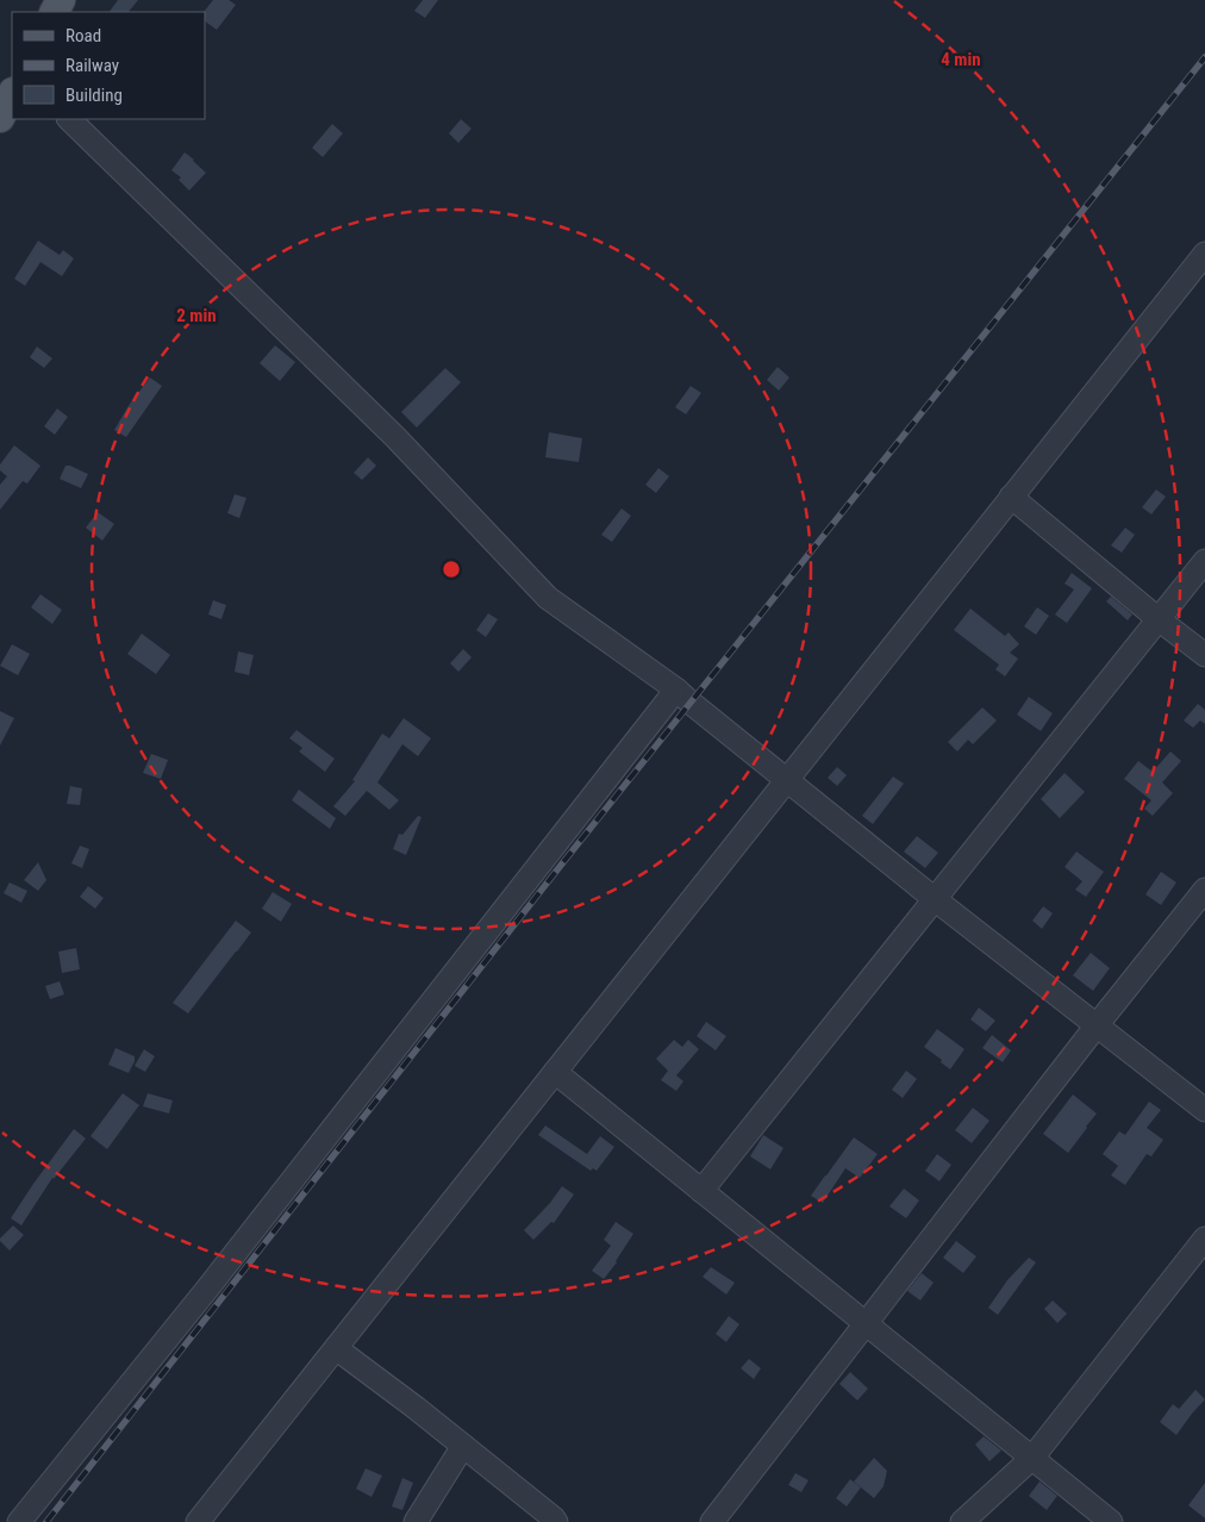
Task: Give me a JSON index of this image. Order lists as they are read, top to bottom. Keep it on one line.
{"legend":["Road","Railway","Building"],"rings":["4 min","2 min"]}
